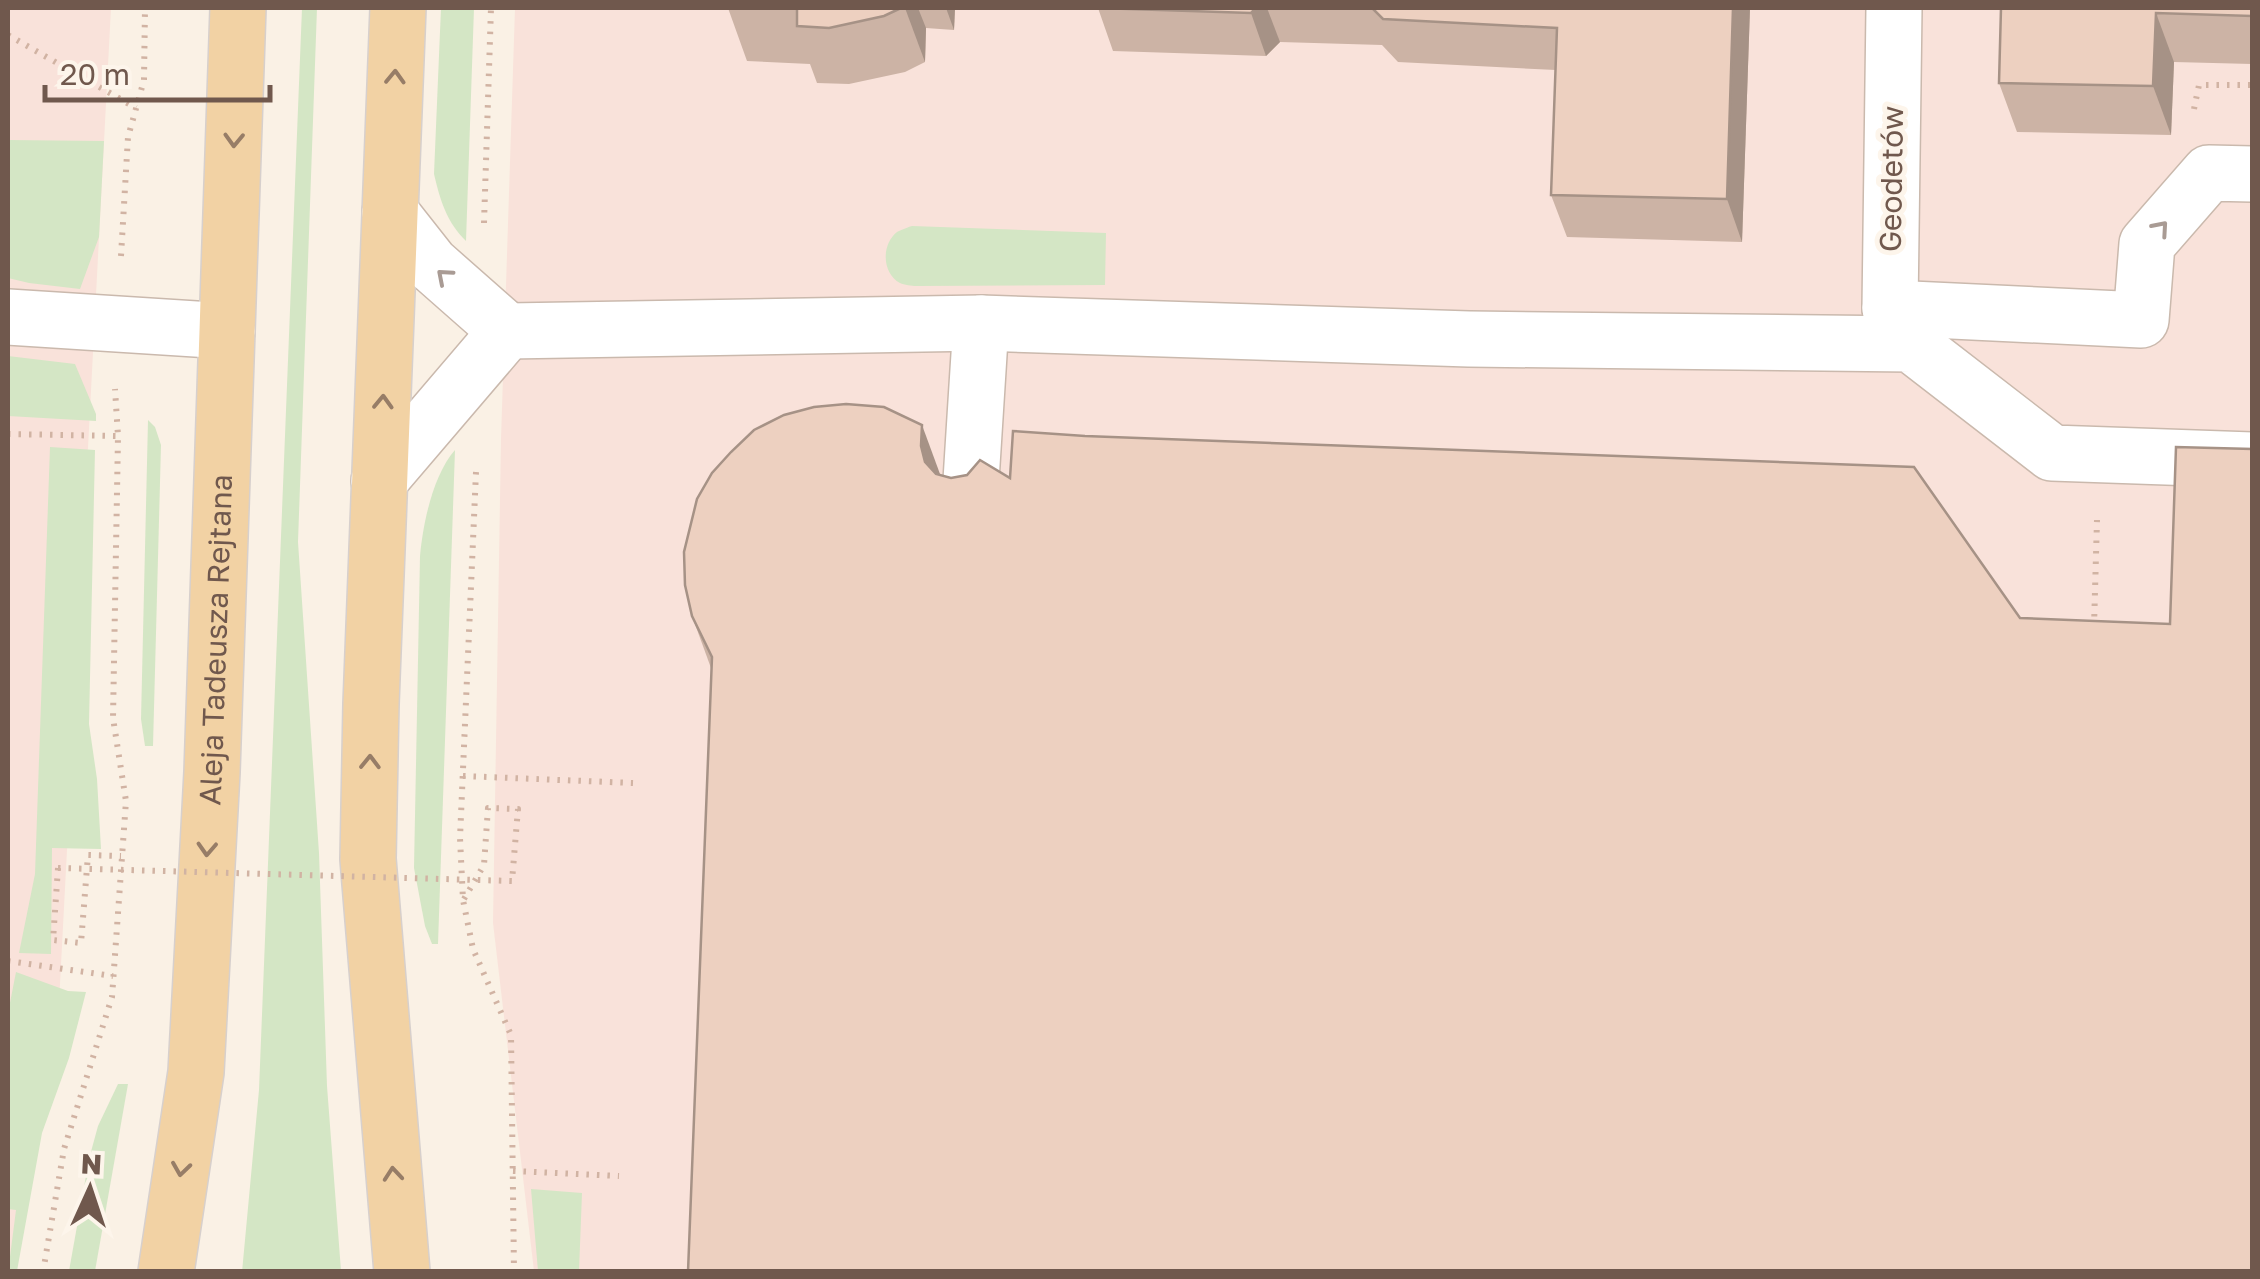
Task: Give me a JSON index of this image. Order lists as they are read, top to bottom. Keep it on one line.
{"streets":{"main road":["Aleja Tadeusza Rejtana"],"street":["Geodetów"]},"scale_bar":"20 m","north":"top"}
